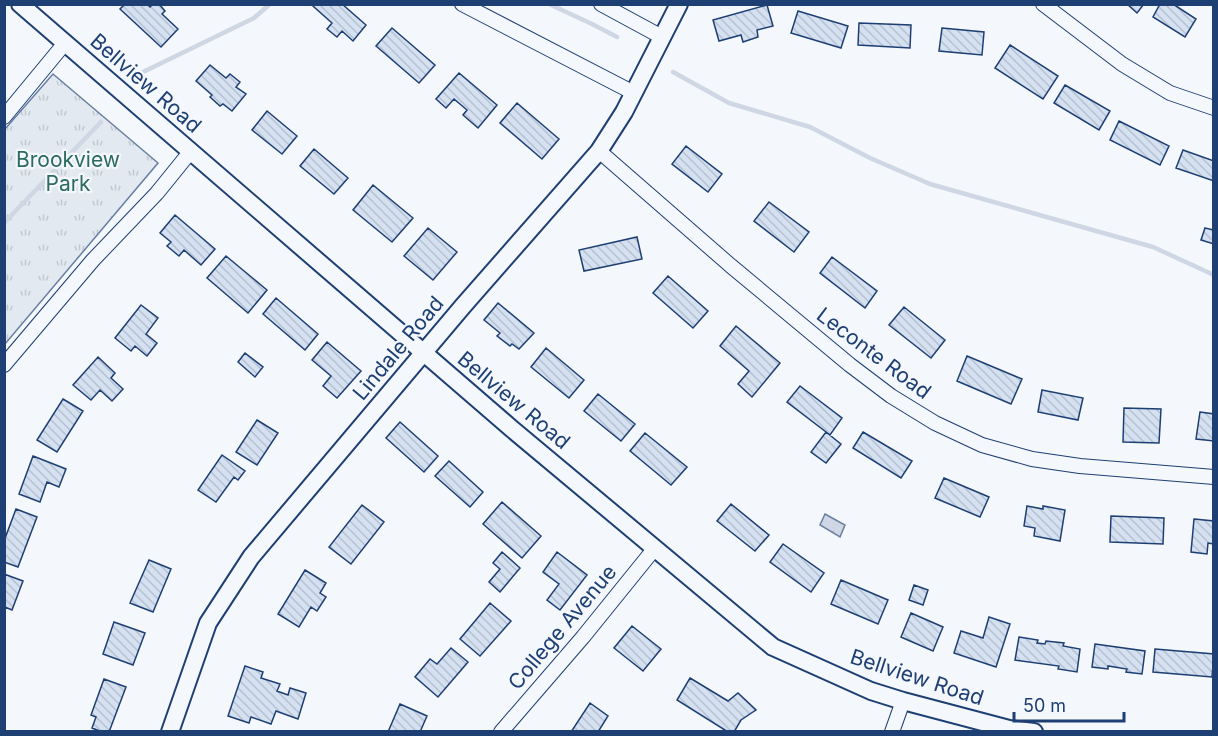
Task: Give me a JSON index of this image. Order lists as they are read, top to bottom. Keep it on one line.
{"streets":{"street":["Bellview Road","Lindale Road","Leconte Road","College Avenue"]},"crossings":[["Bellview Road","Lindale Road"],["Bellview Road","College Avenue"],["Lindale Road","Leconte Road"]],"parks":["Brookview Park"],"scale_bar":"50 m"}
